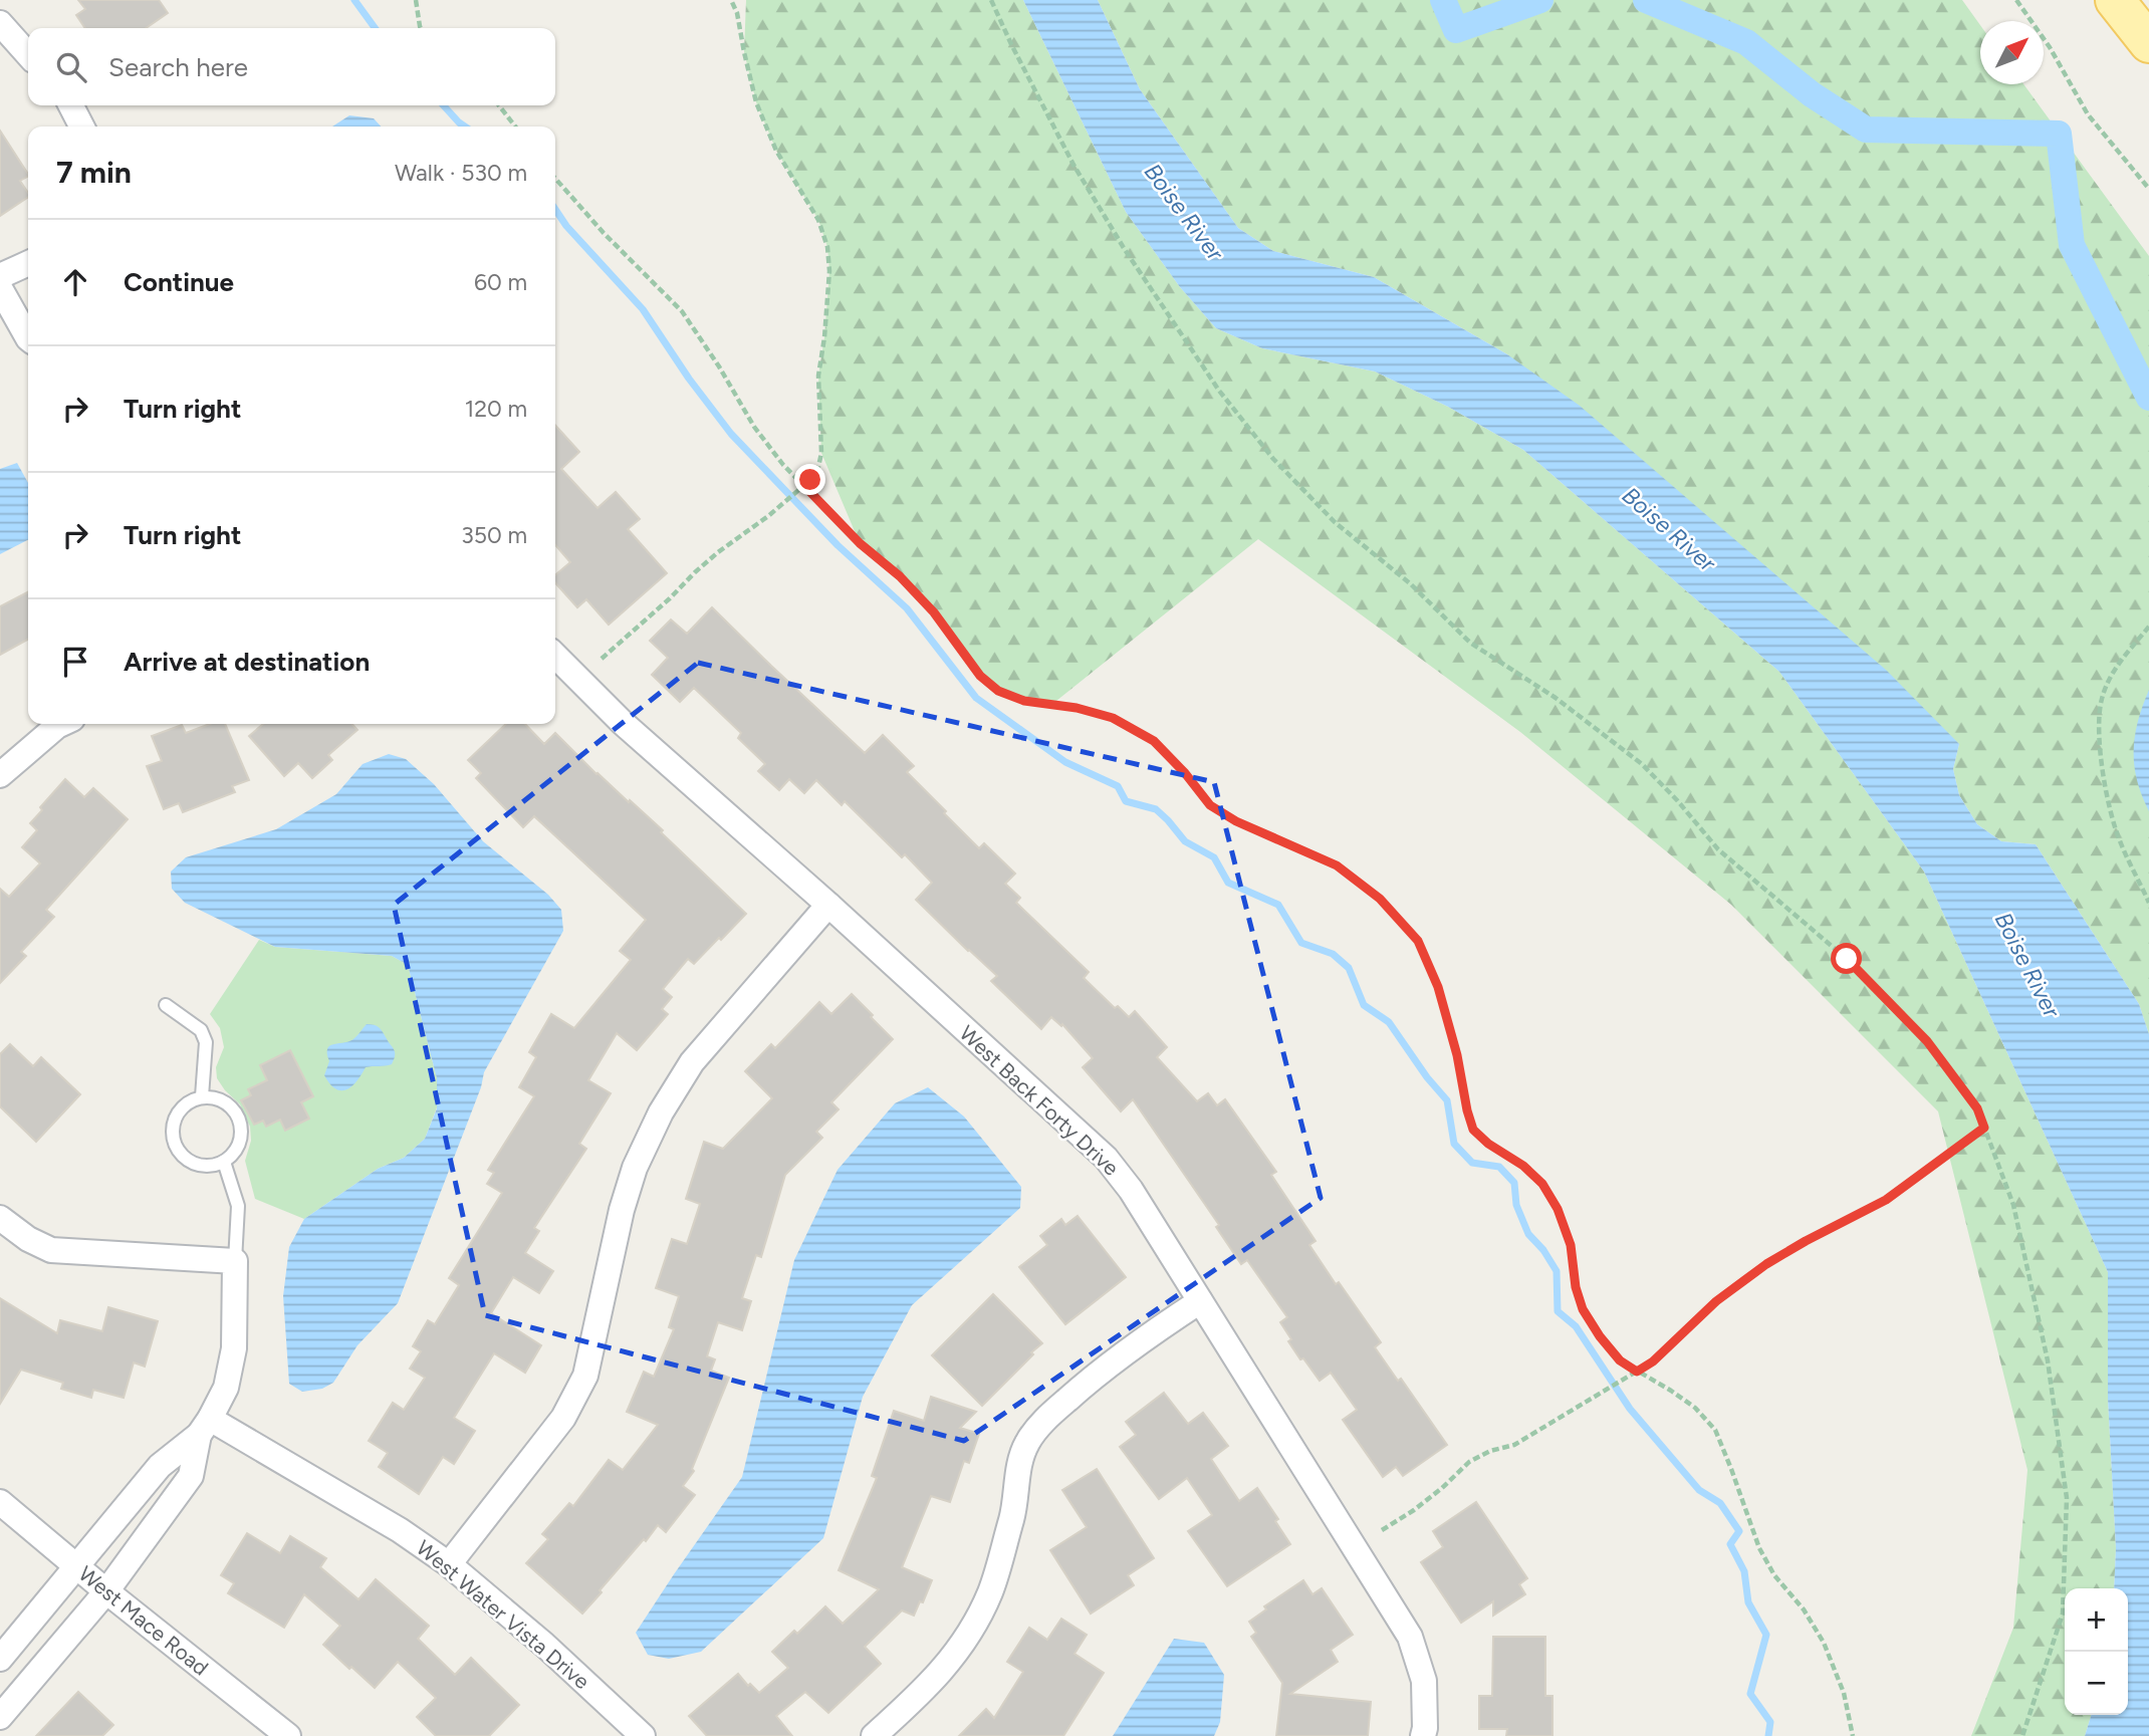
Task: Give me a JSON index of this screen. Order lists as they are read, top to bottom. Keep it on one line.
{"streets":{"street":["West Back Forty Drive","West Water Vista Drive","West Mace Road"]},"water":["Boise River"],"north":"top right","page":{"search":"Search here","heading":["7 min","Walk · 530 m"],"list":[["Continue","60 m"],["Turn right","120 m"],["Turn right","350 m"],"Arrive at destination"],"map_buttons":["+","−"]}}
